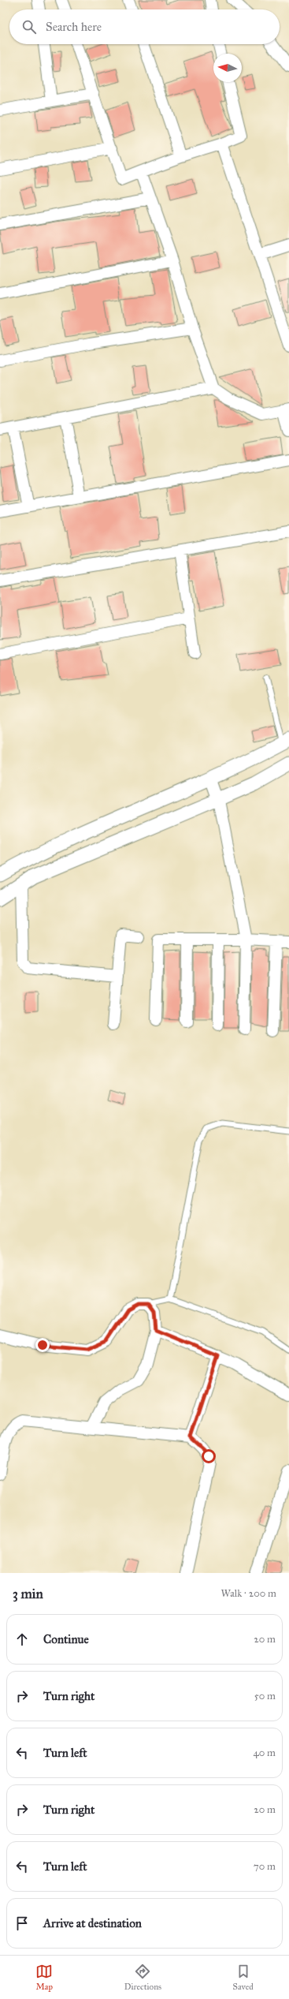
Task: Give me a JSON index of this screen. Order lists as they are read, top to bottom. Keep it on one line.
{"north":"left","page":{"search":"Search here","heading":["3 min","Walk · 200 m"],"list":[["Continue","20 m"],["Turn right","50 m"],["Turn left","40 m"],["Turn right","20 m"],["Turn left","70 m"],"Arrive at destination"],"nav":["Map","Directions","Saved"]}}
